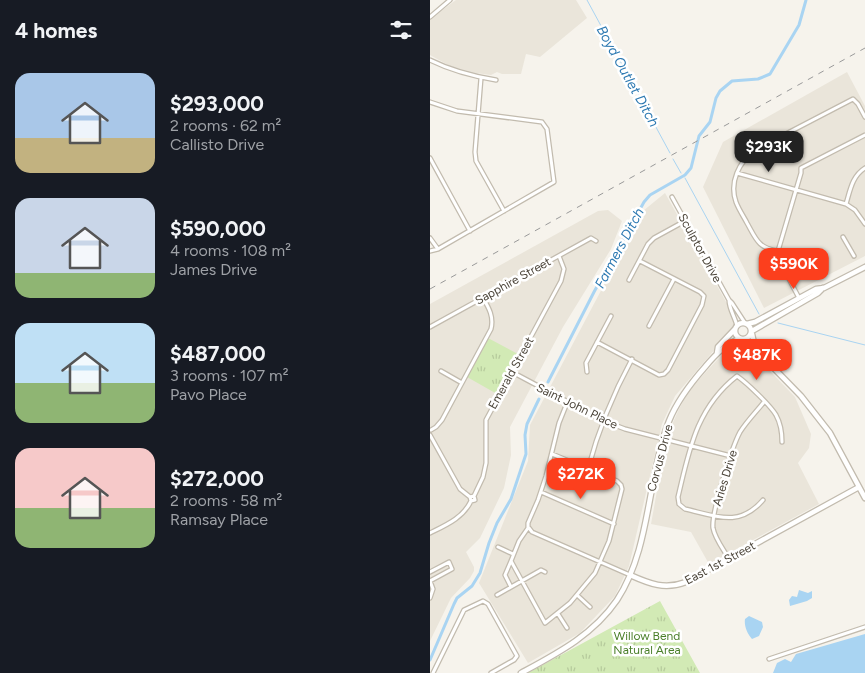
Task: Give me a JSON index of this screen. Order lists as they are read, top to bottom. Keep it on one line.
{"streets":{"street":["Sculptor Drive","Sapphire Street","Emerald Street","Saint John Place","Corvus Drive","Aries Drive","East 1st Street"]},"crossings":[["Sculptor Drive","Corvus Drive"],["Sapphire Street","Emerald Street"],["Emerald Street","Saint John Place"],["Saint John Place","Corvus Drive"],["Saint John Place","Aries Drive"],["Corvus Drive","East 1st Street"],["Aries Drive","East 1st Street"]],"water":["Boyd Outlet Ditch","Farmers Ditch"],"parks":["Willow Bend Natural Area"],"page":{"heading":"4 homes","list":[{"name":"$293,000","note":"2 rooms · 62 m² · Callisto Drive"},{"name":"$590,000","note":"4 rooms · 108 m² · James Drive"},{"name":"$487,000","note":"3 rooms · 107 m² · Pavo Place"},{"name":"$272,000","note":"2 rooms · 58 m² · Ramsay Place"}],"price":["$293K","$590K","$487K","$272K"]}}
